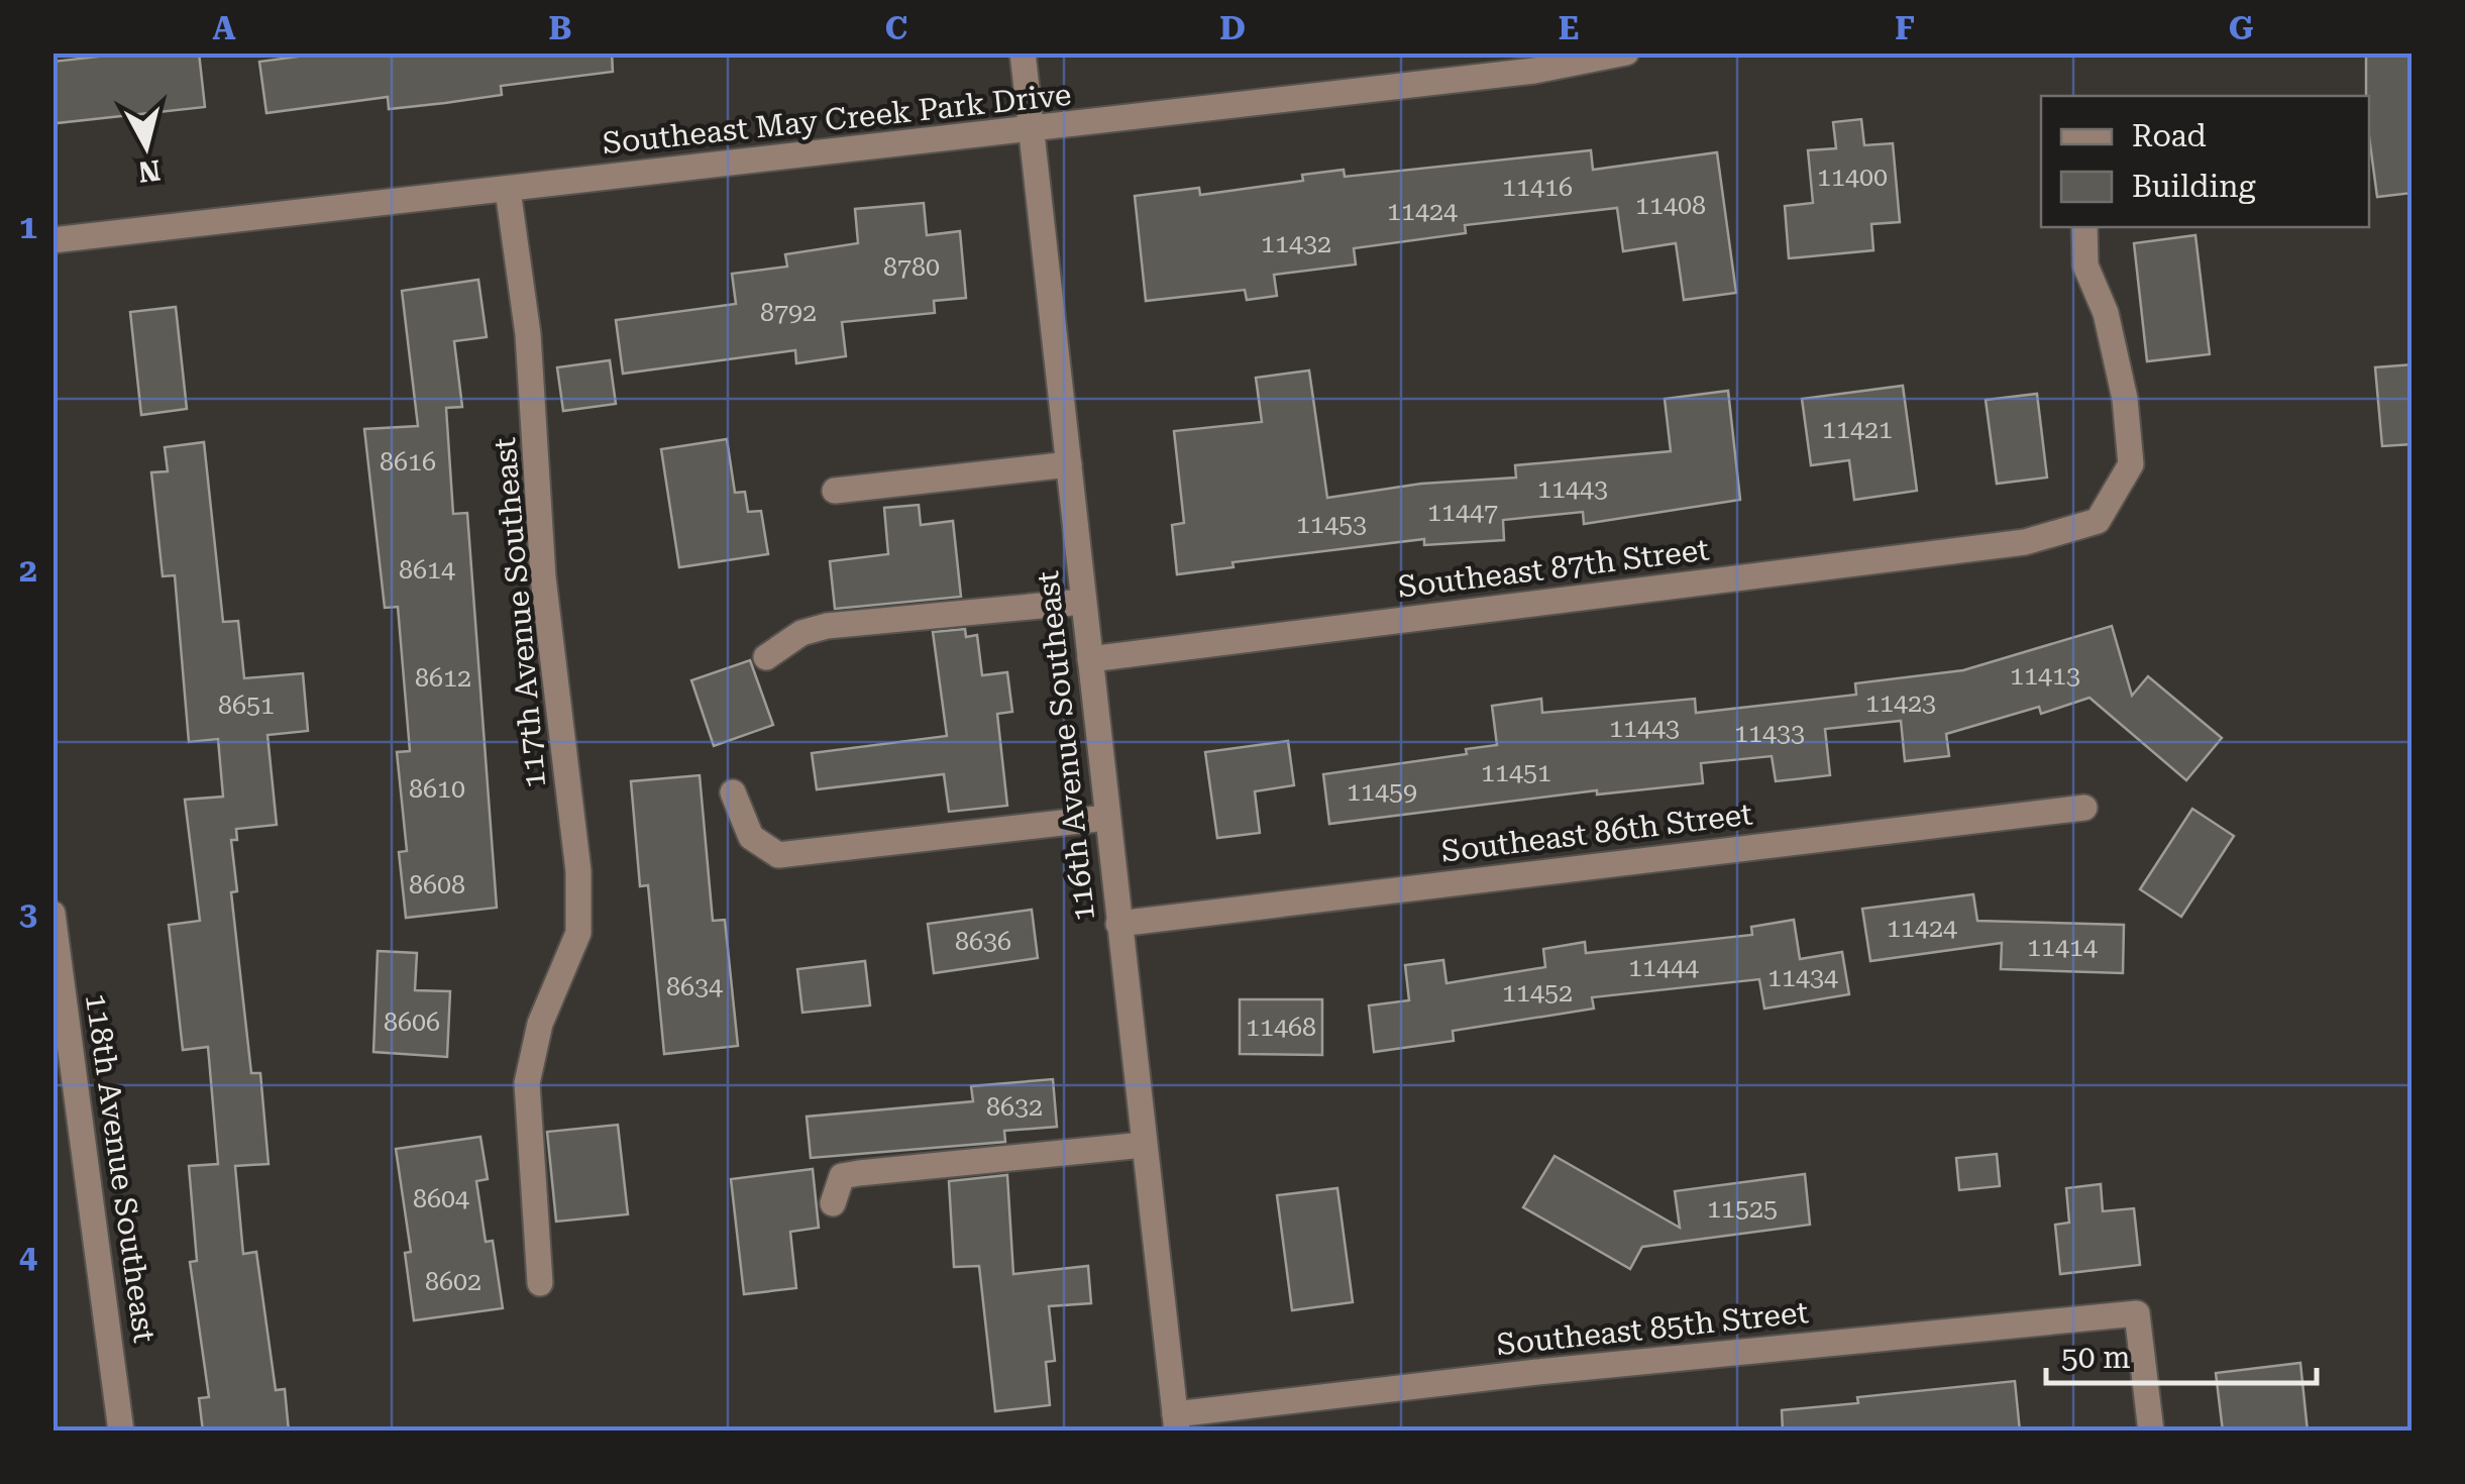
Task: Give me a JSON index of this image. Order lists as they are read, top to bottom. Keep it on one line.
{"streets":{"street":["Southeast May Creek Park Drive","Southeast 87th Street","117th Avenue Southeast","116th Avenue Southeast","Southeast 86th Street","118th Avenue Southeast","Southeast 85th Street"]},"crossings":[["Southeast May Creek Park Drive","117th Avenue Southeast"],["Southeast May Creek Park Drive","116th Avenue Southeast"],["Southeast 87th Street","116th Avenue Southeast"],["116th Avenue Southeast","Southeast 86th Street"],["116th Avenue Southeast","Southeast 85th Street"]],"house_numbers":["11400","11416","11408","11424","11432","8780","8792","11421","8616","11443","11447","11453","8614","11413","8612","11423","8651","11443","11433","11451","8610","11459","8608","11424","8636","11414","11444","11434","8634","11452","8606","11468","8632","8604","11525","8602"],"legend":["Road","Building"],"scale_bar":"50 m","north":"bottom","grid":{"columns":["A","B","C","D","E","F","G"],"rows":["1","2","3","4"]}}
